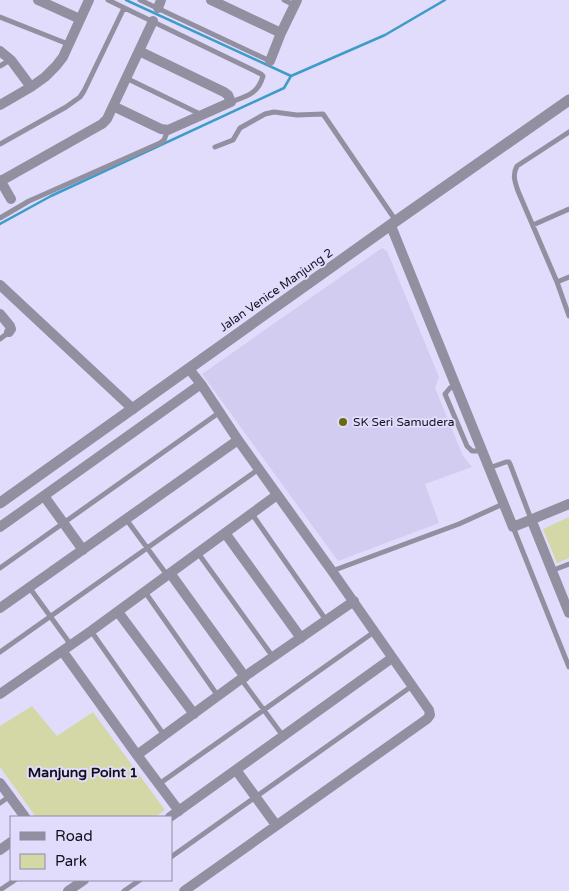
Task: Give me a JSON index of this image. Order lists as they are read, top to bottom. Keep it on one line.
{"streets":{"street":["Jalan Venice Manjung 2"]},"districts":["Manjung Point 1"],"places":["SK Seri Samudera"],"legend":["Road","Park"]}
